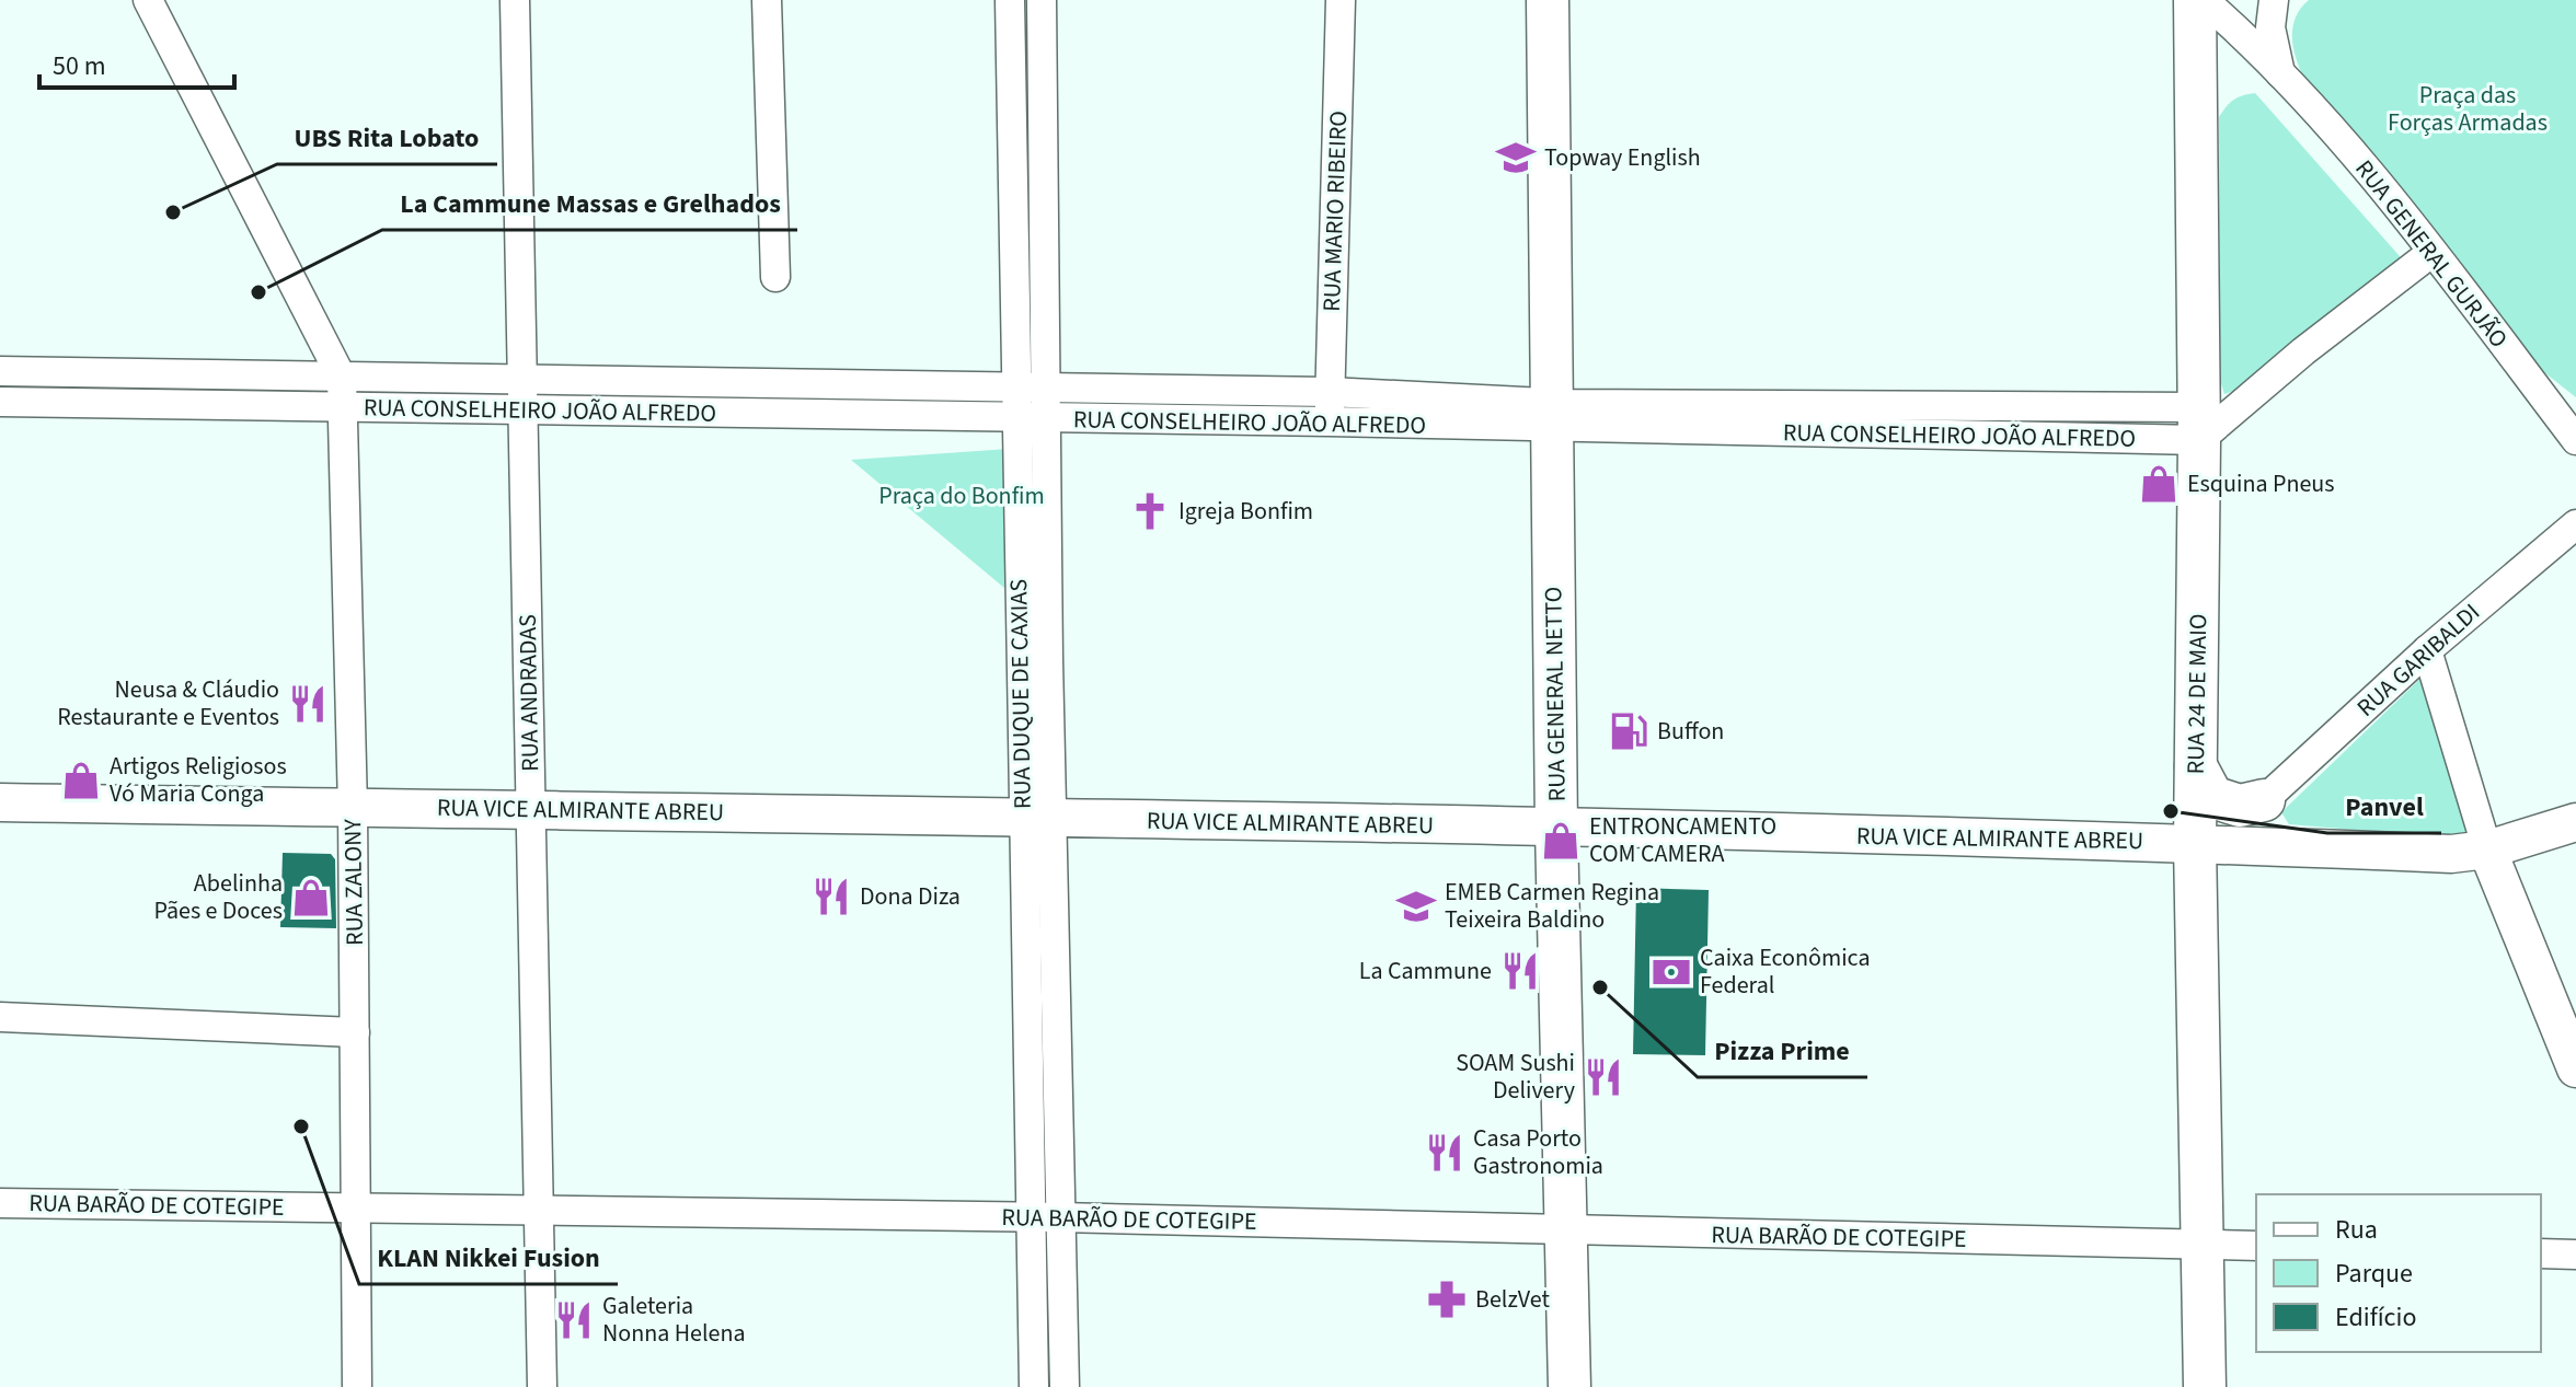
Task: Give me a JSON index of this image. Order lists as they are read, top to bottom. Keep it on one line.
{"streets":{"main road":["RUA GENERAL NETTO","RUA 24 DE MAIO"],"street":["RUA MARIO RIBEIRO","RUA GENERAL GURJÃO","RUA CONSELHEIRO JOÃO ALFREDO","RUA GARIBALDI","RUA ANDRADAS","RUA DUQUE DE CAXIAS","RUA VICE ALMIRANTE ABREU","RUA ZALONY","RUA BARÃO DE COTEGIPE"]},"crossings":[["RUA MARIO RIBEIRO","RUA CONSELHEIRO JOÃO ALFREDO"],["RUA CONSELHEIRO JOÃO ALFREDO","RUA ANDRADAS"],["RUA CONSELHEIRO JOÃO ALFREDO","RUA DUQUE DE CAXIAS"],["RUA CONSELHEIRO JOÃO ALFREDO","RUA GENERAL NETTO"],["RUA CONSELHEIRO JOÃO ALFREDO","RUA 24 DE MAIO"],["RUA CONSELHEIRO JOÃO ALFREDO","RUA ZALONY"],["RUA ANDRADAS","RUA VICE ALMIRANTE ABREU"],["RUA ANDRADAS","RUA BARÃO DE COTEGIPE"],["RUA DUQUE DE CAXIAS","RUA VICE ALMIRANTE ABREU"],["RUA DUQUE DE CAXIAS","RUA BARÃO DE COTEGIPE"],["RUA GENERAL NETTO","RUA VICE ALMIRANTE ABREU"],["RUA GENERAL NETTO","RUA BARÃO DE COTEGIPE"],["RUA 24 DE MAIO","RUA VICE ALMIRANTE ABREU"],["RUA 24 DE MAIO","RUA BARÃO DE COTEGIPE"],["RUA VICE ALMIRANTE ABREU","RUA ZALONY"],["RUA ZALONY","RUA BARÃO DE COTEGIPE"]],"parks":["Praça das Forças Armadas","Praça do Bonfim"],"places":{"school or university":["Topway English","EMEB Carmen Regina Teixeira Baldino"],"other":["UBS Rita Lobato","La Cammune Massas e Grelhados","Panvel","Pizza Prime","KLAN Nikkei Fusion"],"shop":["Esquina Pneus","Artigos Religiosos Vó Maria Conga","ENTRONCAMENTO COM CAMERA","Abelinha Pães e Doces"],"church":["Igreja Bonfim"],"restaurant":["Neusa & Cláudio Restaurante e Eventos","Dona Diza","La Cammune","SOAM Sushi Delivery","Casa Porto Gastronomia","Galeteria Nonna Helena"],"fuel station":["Buffon"],"bank":["Caixa Econômica Federal"],"pharmacy":["BelzVet"]},"legend":["Rua","Parque","Edifício"],"scale_bar":"50 m"}
